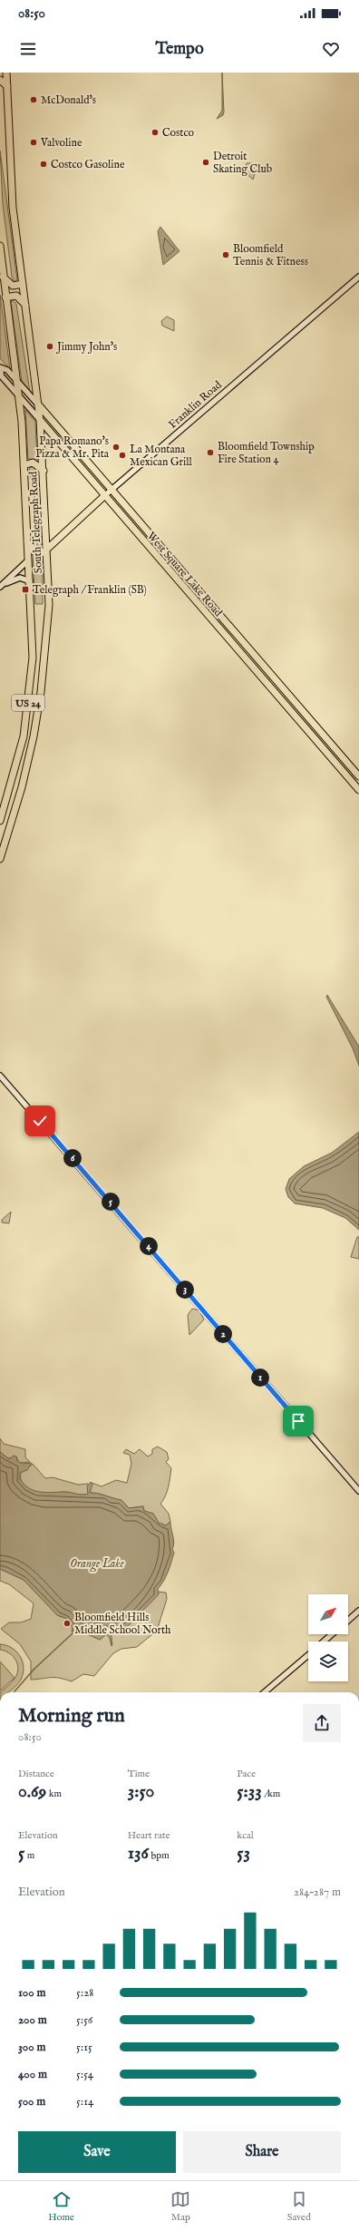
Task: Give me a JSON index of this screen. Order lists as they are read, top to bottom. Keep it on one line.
{"streets":{"highway":["Franklin Road","South Telegraph Road","West Square Lake Road","US 24"]},"crossings":[["Franklin Road","South Telegraph Road"],["Franklin Road","West Square Lake Road"],["South Telegraph Road","West Square Lake Road"]],"water":["Orange Lake"],"places":{"other":["McDonald's","Costco","Valvoline","Detroit Skating Club","Costco Gasoline","Bloomfield Tennis & Fitness","Jimmy John's","Papa Romano's Pizza & Mr. Pita","Bloomfield Township Fire Station 4","La Montana Mexican Grill","Bloomfield Hills Middle School North"],"transit":["Telegraph / Franklin (SB)"]},"north":"top right","page":{"status":"08:50","header":"Tempo","pins":["6","5","4","3","2","1"],"heading":["Morning run","08:50"],"stats":[["Distance","0.69 km"],["Time","3:50"],["Pace","5:33 /km"],["Elevation","5 m"],["Heart rate","136 bpm"],["kcal","53"]],"chart":["Elevation","284–287 m"],"list":[{"name":"100 m","note":"5:28"},{"name":"200 m","note":"5:56"},{"name":"300 m","note":"5:15"},{"name":"400 m","note":"5:54"},{"name":"500 m","note":"5:14"}],"buttons":["Save","Share"],"tabs":["Home","Map","Saved"]}}
